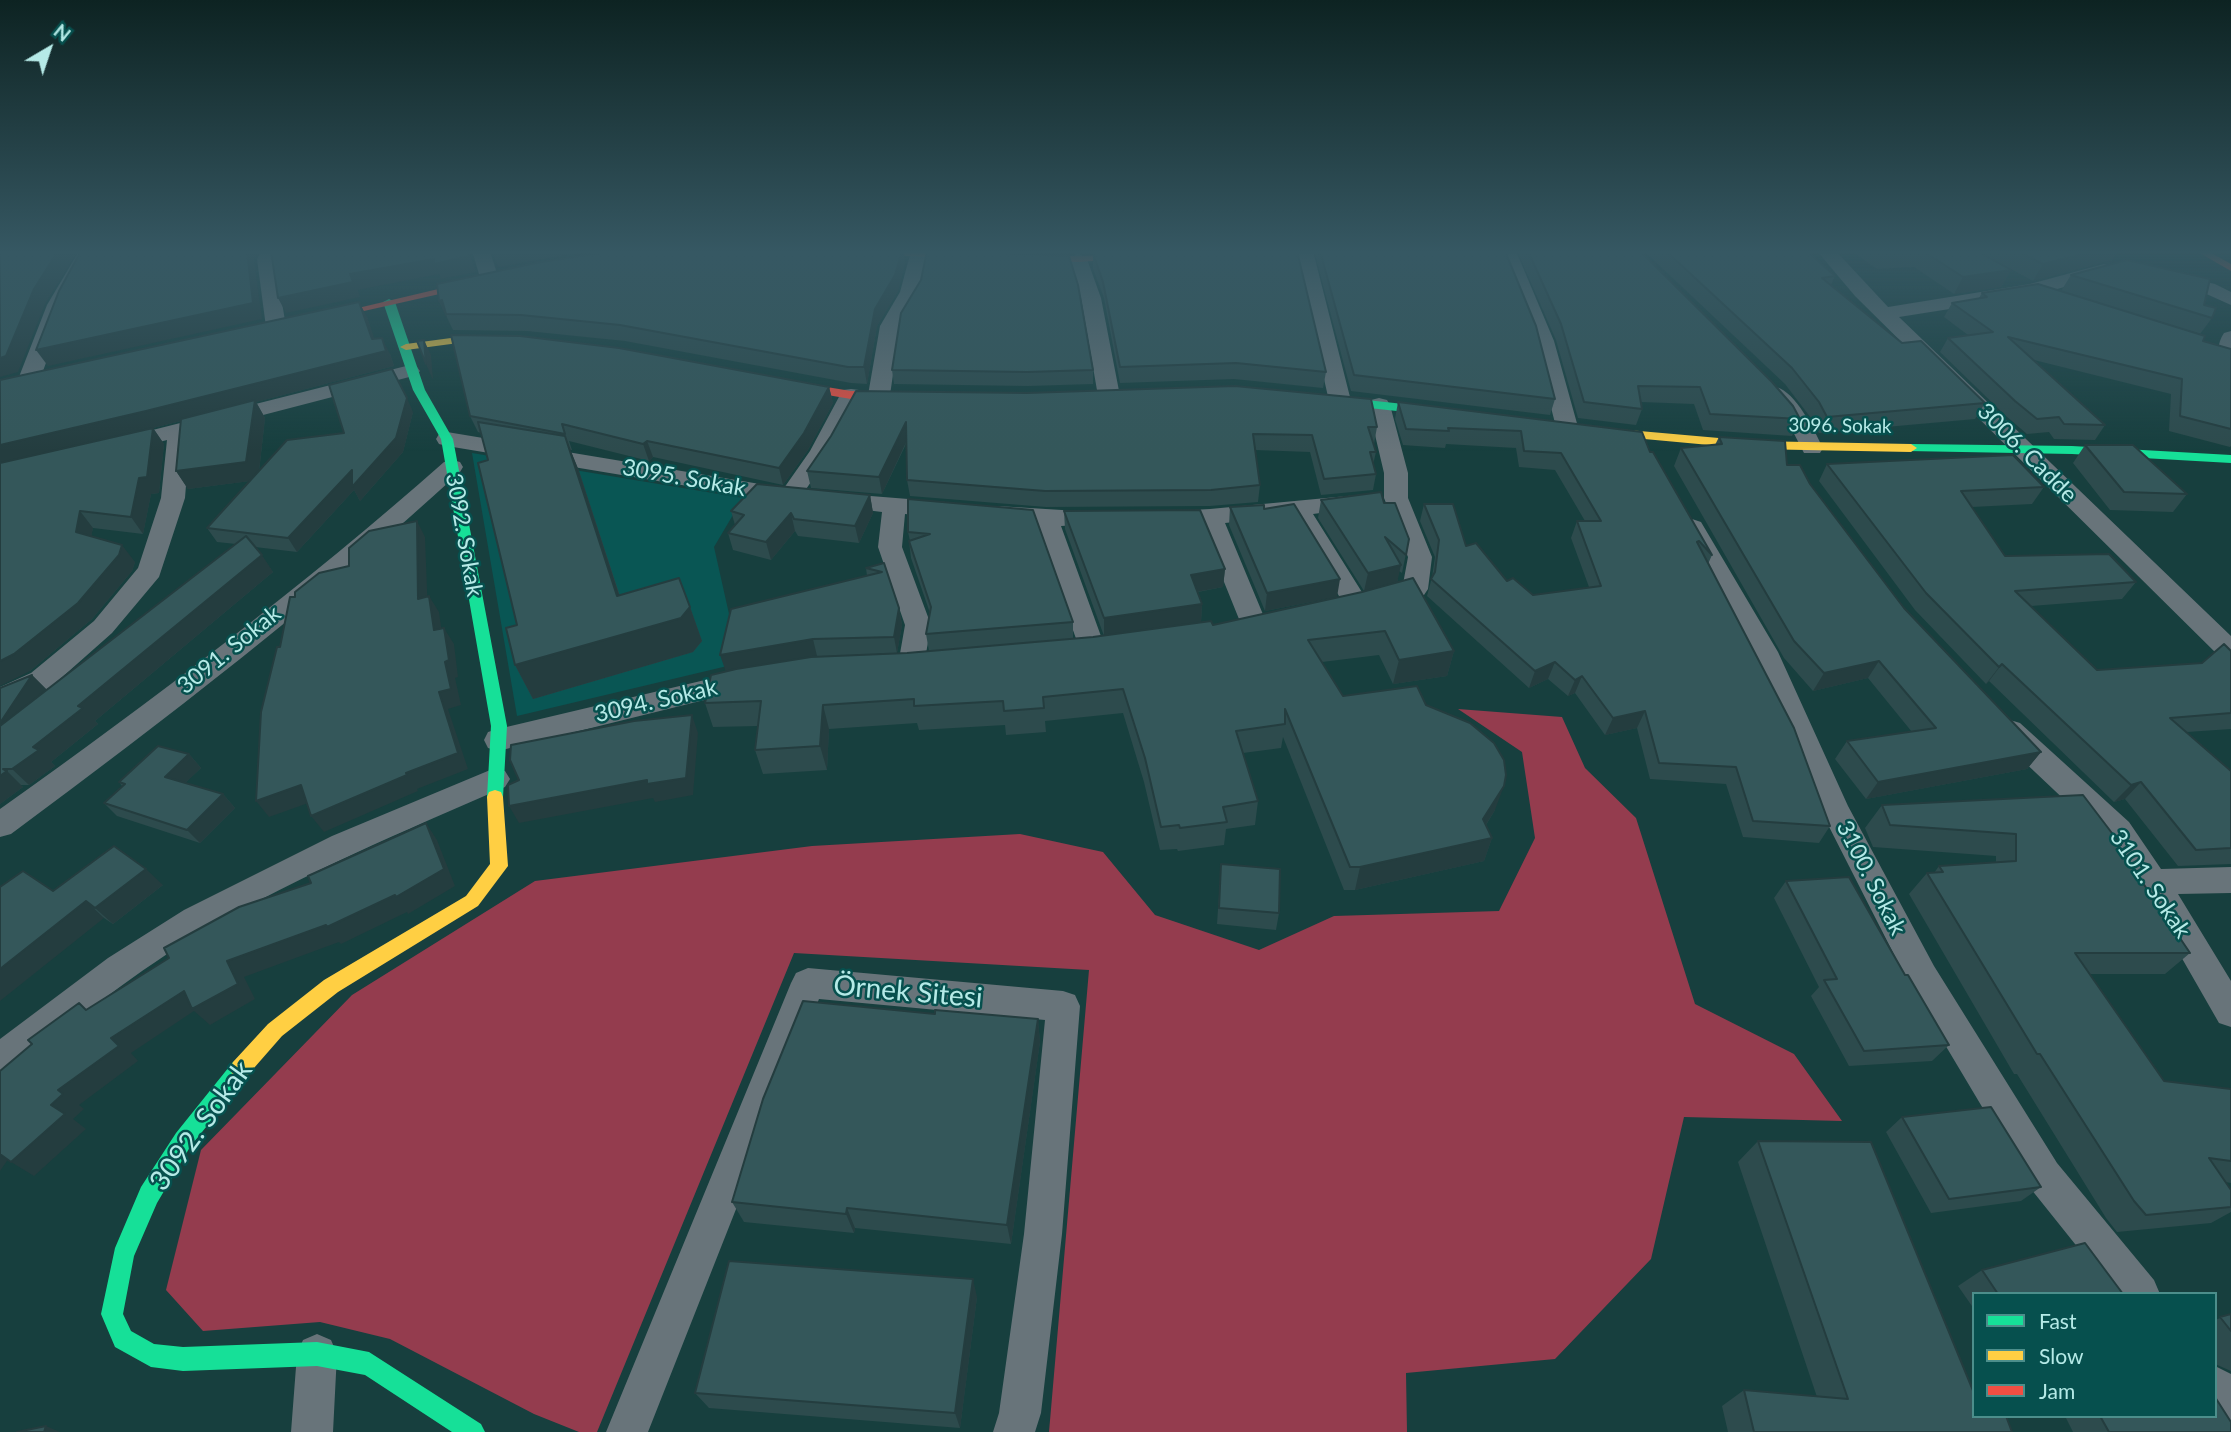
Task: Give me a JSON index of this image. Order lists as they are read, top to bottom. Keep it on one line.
{"streets":{"street":["3096. Sokak","3006. Cadde","3095. Sokak","3092. Sokak","3091. Sokak","3094. Sokak","3100. Sokak","3101. Sokak","Örnek Sitesi"]},"crossings":[["3096. Sokak","3006. Cadde"],["3095. Sokak","3092. Sokak"],["3092. Sokak","3091. Sokak"],["3092. Sokak","3094. Sokak"]],"legend":["Fast","Slow","Jam"],"north":"top right"}
